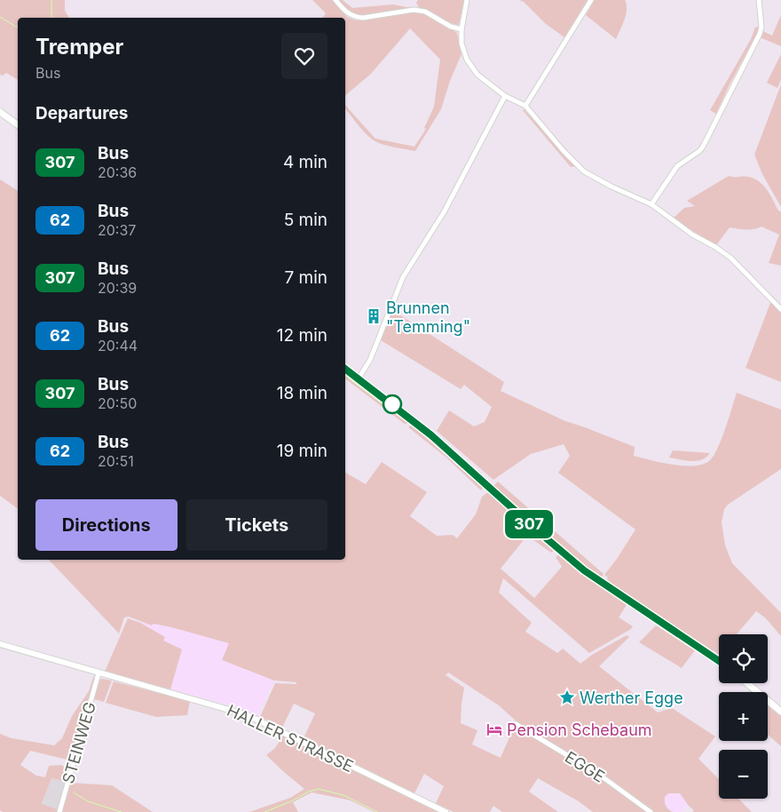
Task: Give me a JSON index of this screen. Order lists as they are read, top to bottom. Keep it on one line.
{"streets":{"street":["HALLER STRASSE","STEINWEG","EGGE"]},"crossings":[["HALLER STRASSE","STEINWEG"]],"places":{"building":["Brunnen \"Temming\""],"place":["Werther Egge"],"hotel":["Pension Schebaum"]},"lines":["bus line 307"],"page":{"on_map":"307","heading":[["Tremper","Bus"],"Departures"],"list":[{"mark":"307","name":"Bus","note":"20:36","value":"4 min"},{"mark":"62","name":"Bus","note":"20:37","value":"5 min"},{"mark":"307","name":"Bus","note":"20:39","value":"7 min"},{"mark":"62","name":"Bus","note":"20:44","value":"12 min"},{"mark":"307","name":"Bus","note":"20:50","value":"18 min"},{"mark":"62","name":"Bus","note":"20:51","value":"19 min"}],"buttons":["Directions","Tickets"],"map_buttons":["+","−"]}}
